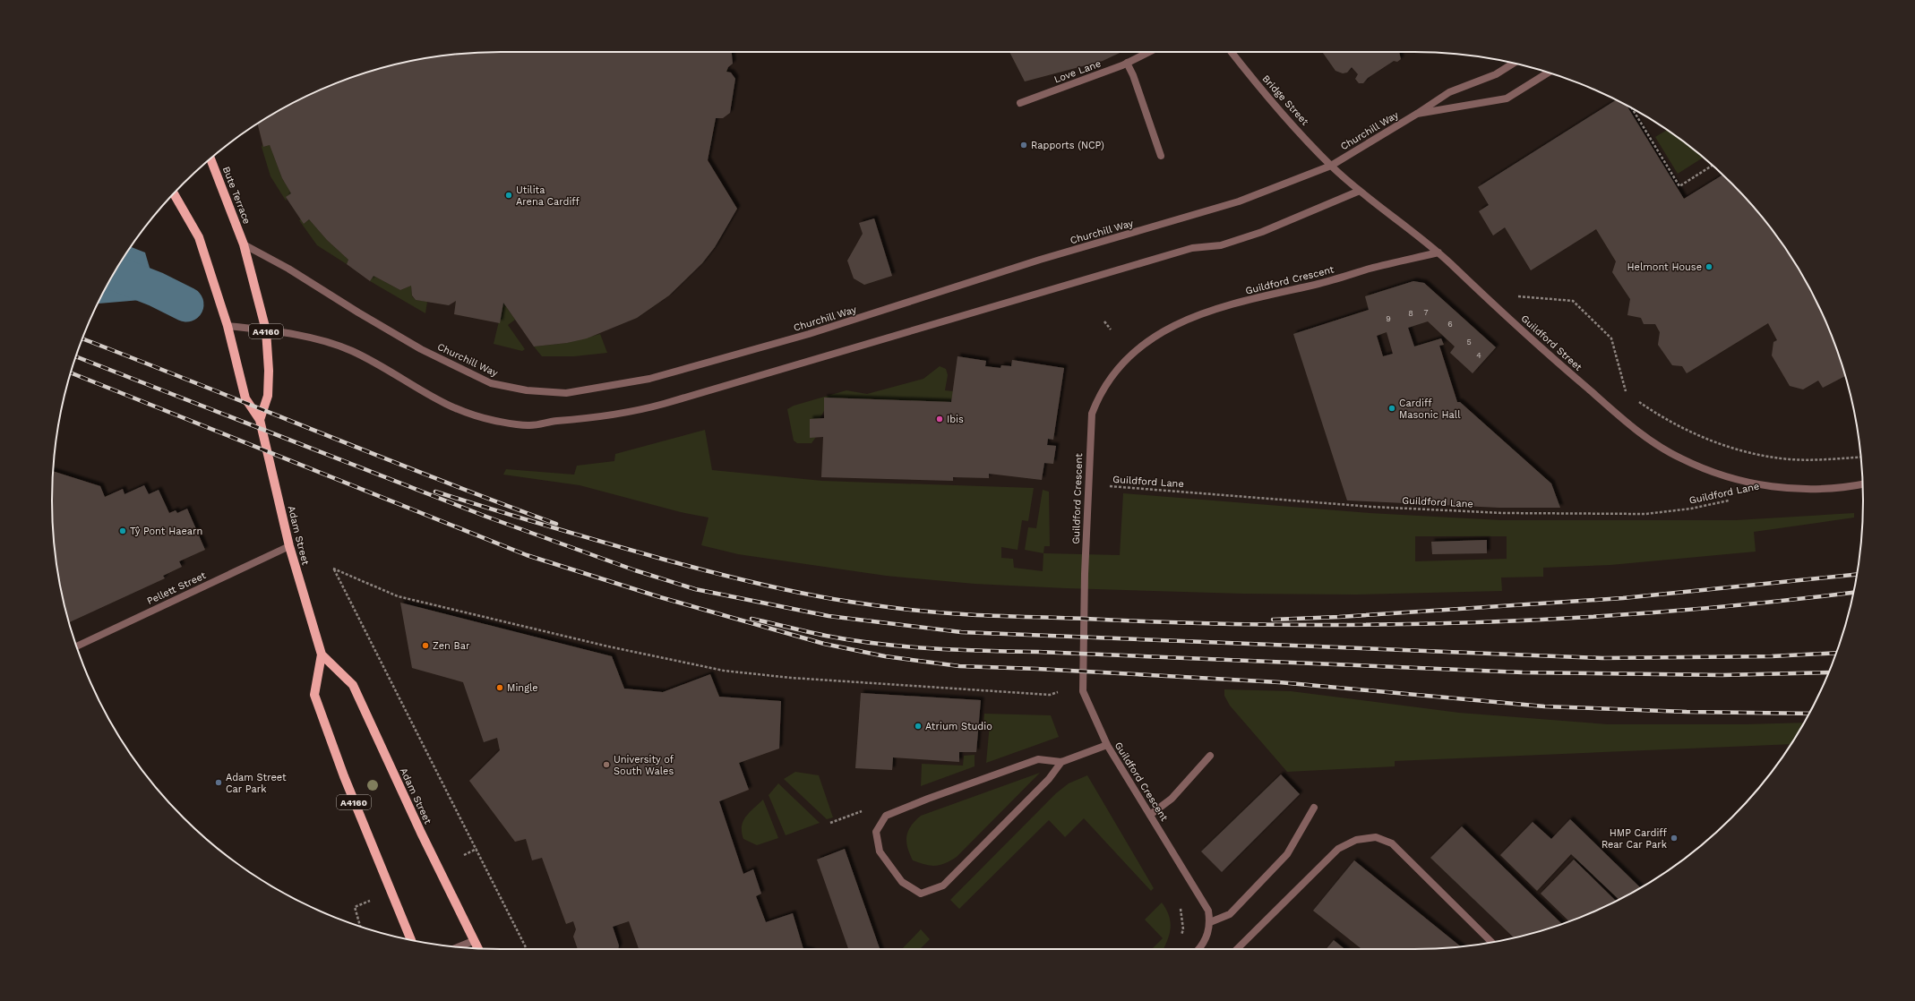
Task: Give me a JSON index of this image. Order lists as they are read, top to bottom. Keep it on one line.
{"streets":{"main road":["Bute Terrace","A4160","Adam Street"],"street":["Love Lane","Bridge Street","Churchill Way","Guildford Crescent","Guildford Street","Pellett Street"],"path":["Guildford Lane"]},"crossings":[["Bridge Street","Churchill Way"],["Bridge Street","Guildford Street"],["Churchill Way","Bute Terrace"],["Churchill Way","A4160"],["Churchill Way","Guildford Street"],["Bute Terrace","A4160"],["Guildford Crescent","Guildford Street"],["Guildford Crescent","Guildford Lane"],["A4160","Adam Street"],["Adam Street","Pellett Street"]],"places":["Rapports (NCP)","Utilita Arena Cardiff","Helmont House","Cardiff Masonic Hall","Ibis","Tŷ Pont Haearn","Zen Bar","Mingle","Atrium Studio","University of South Wales","Adam Street Car Park","HMP Cardiff Rear Car Park"],"house_numbers":["7","8","9","6","5","4"]}
